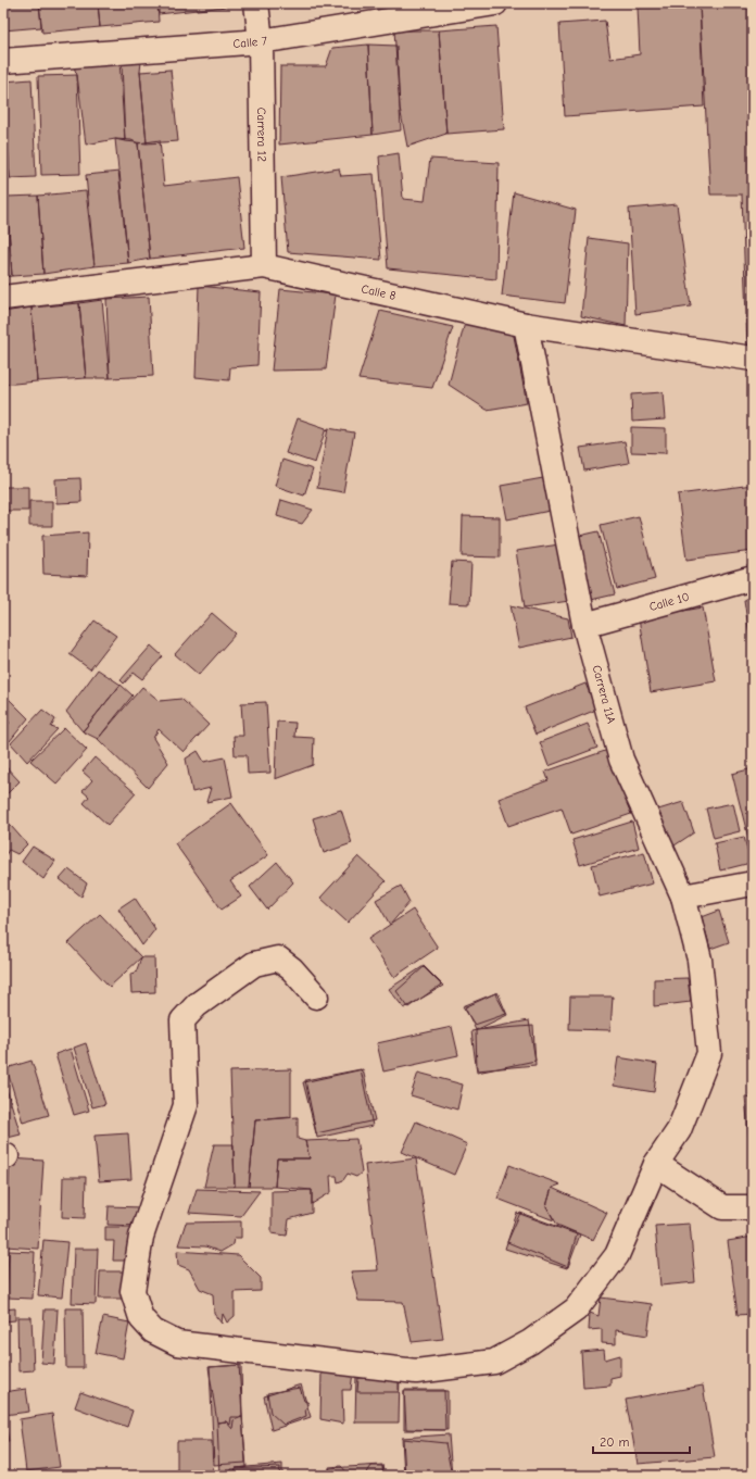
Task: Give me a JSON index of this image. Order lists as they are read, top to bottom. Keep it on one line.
{"streets":{"street":["Calle 7","Carrera 12","Calle 8","Calle 10","Carrera 11A"]},"crossings":[["Calle 7","Carrera 12"],["Carrera 12","Calle 8"],["Calle 8","Carrera 11A"],["Calle 10","Carrera 11A"]],"scale_bar":"20 m"}
